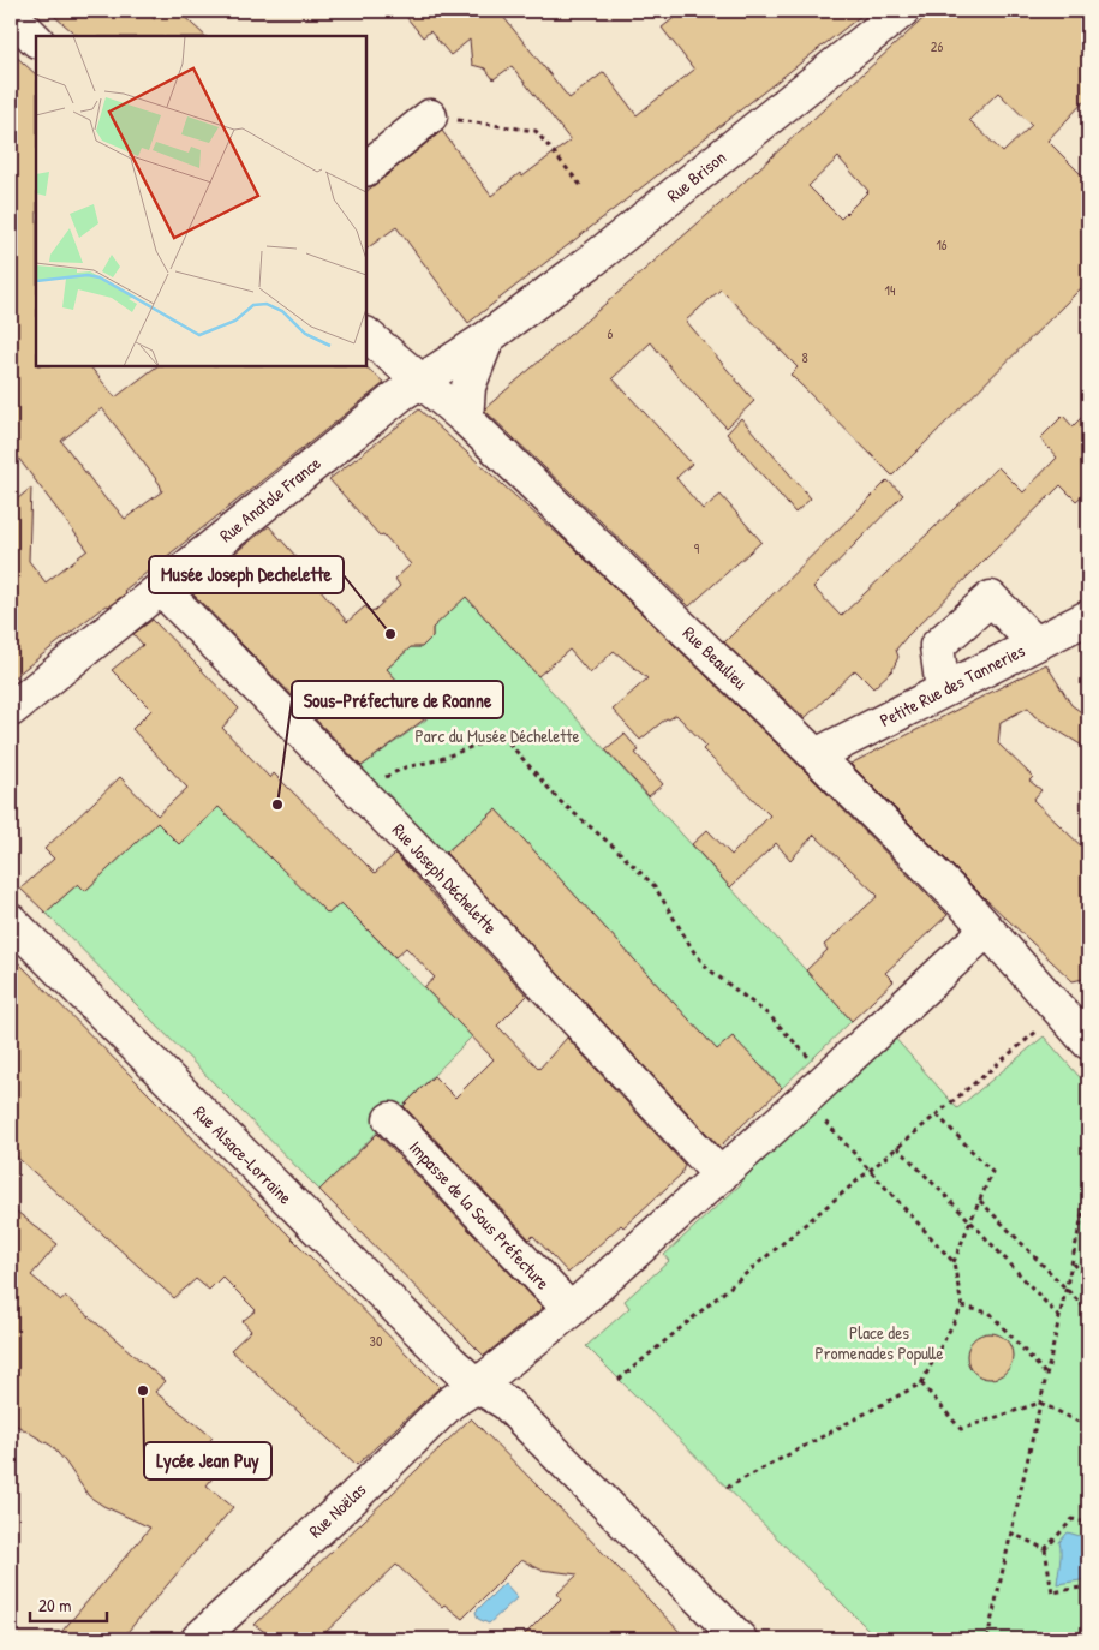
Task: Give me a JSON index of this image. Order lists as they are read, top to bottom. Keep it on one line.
{"streets":{"street":["Rue Brison","Rue Anatole France","Rue Beaulieu","Petite Rue des Tanneries","Rue Joseph Déchelette","Rue Alsace-Lorraine","Impasse de la Sous Préfecture","Rue Noëlas"]},"crossings":[["Rue Brison","Rue Anatole France"],["Rue Brison","Rue Beaulieu"],["Rue Anatole France","Rue Beaulieu"],["Rue Anatole France","Rue Joseph Déchelette"],["Rue Beaulieu","Petite Rue des Tanneries"],["Rue Alsace-Lorraine","Rue Noëlas"]],"parks":["Parc du Musée Déchelette","Place des Promenades Populle"],"places":["Musée Joseph Dechelette","Sous-Préfecture de Roanne","Lycée Jean Puy"],"house_numbers":["26","16","14","6","8","9","30"],"scale_bar":"20 m"}
